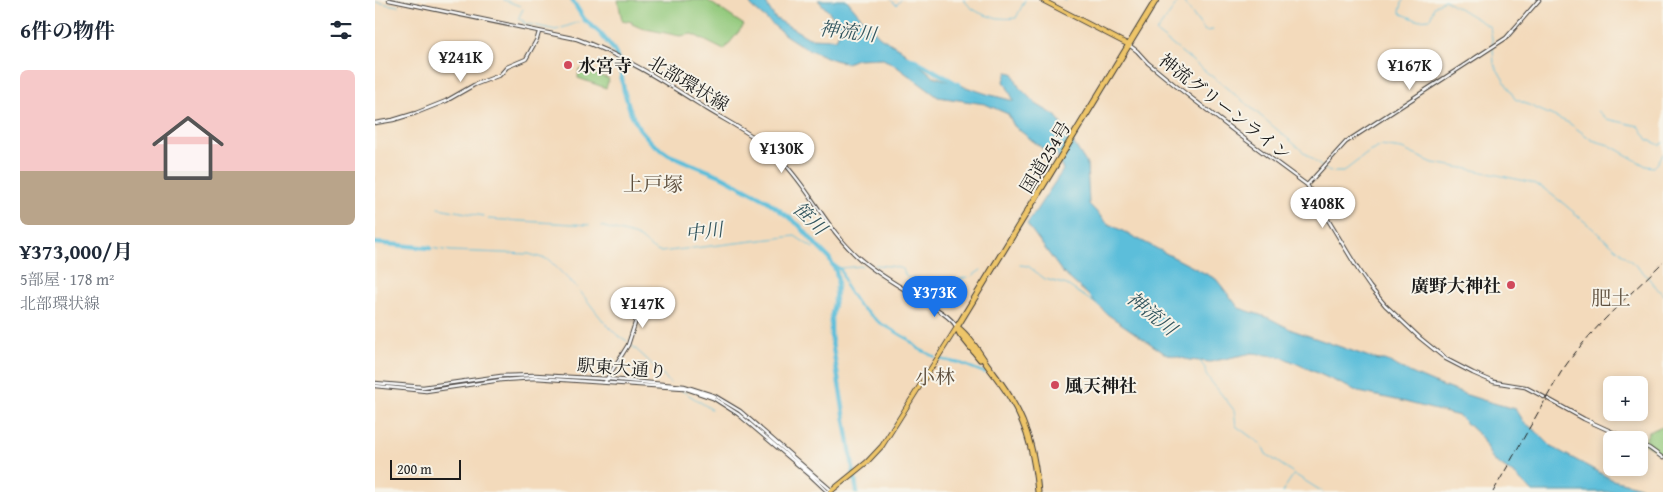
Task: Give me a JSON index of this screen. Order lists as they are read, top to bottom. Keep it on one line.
{"streets":{"highway":["国道254号"],"street":["北部環状線","神流グリーンライン","駅東大通り"]},"crossings":[["北部環状線","国道254号"],["神流グリーンライン","国道254号"]],"districts":["上戸塚","肥土","小林"],"water":["神流川","笹川","中川"],"places":["水宮寺","廣野大神社","風天神社"],"scale_bar":"200 m","page":{"heading":"6件の物件","price":["¥241K","¥167K","¥130K","¥408K","¥373K","¥147K"],"list":[{"name":"¥373,000/月","note":"5部屋 · 178 m² · 北部環状線"}],"map_buttons":["+","−"],"scale":"200 m"}}
